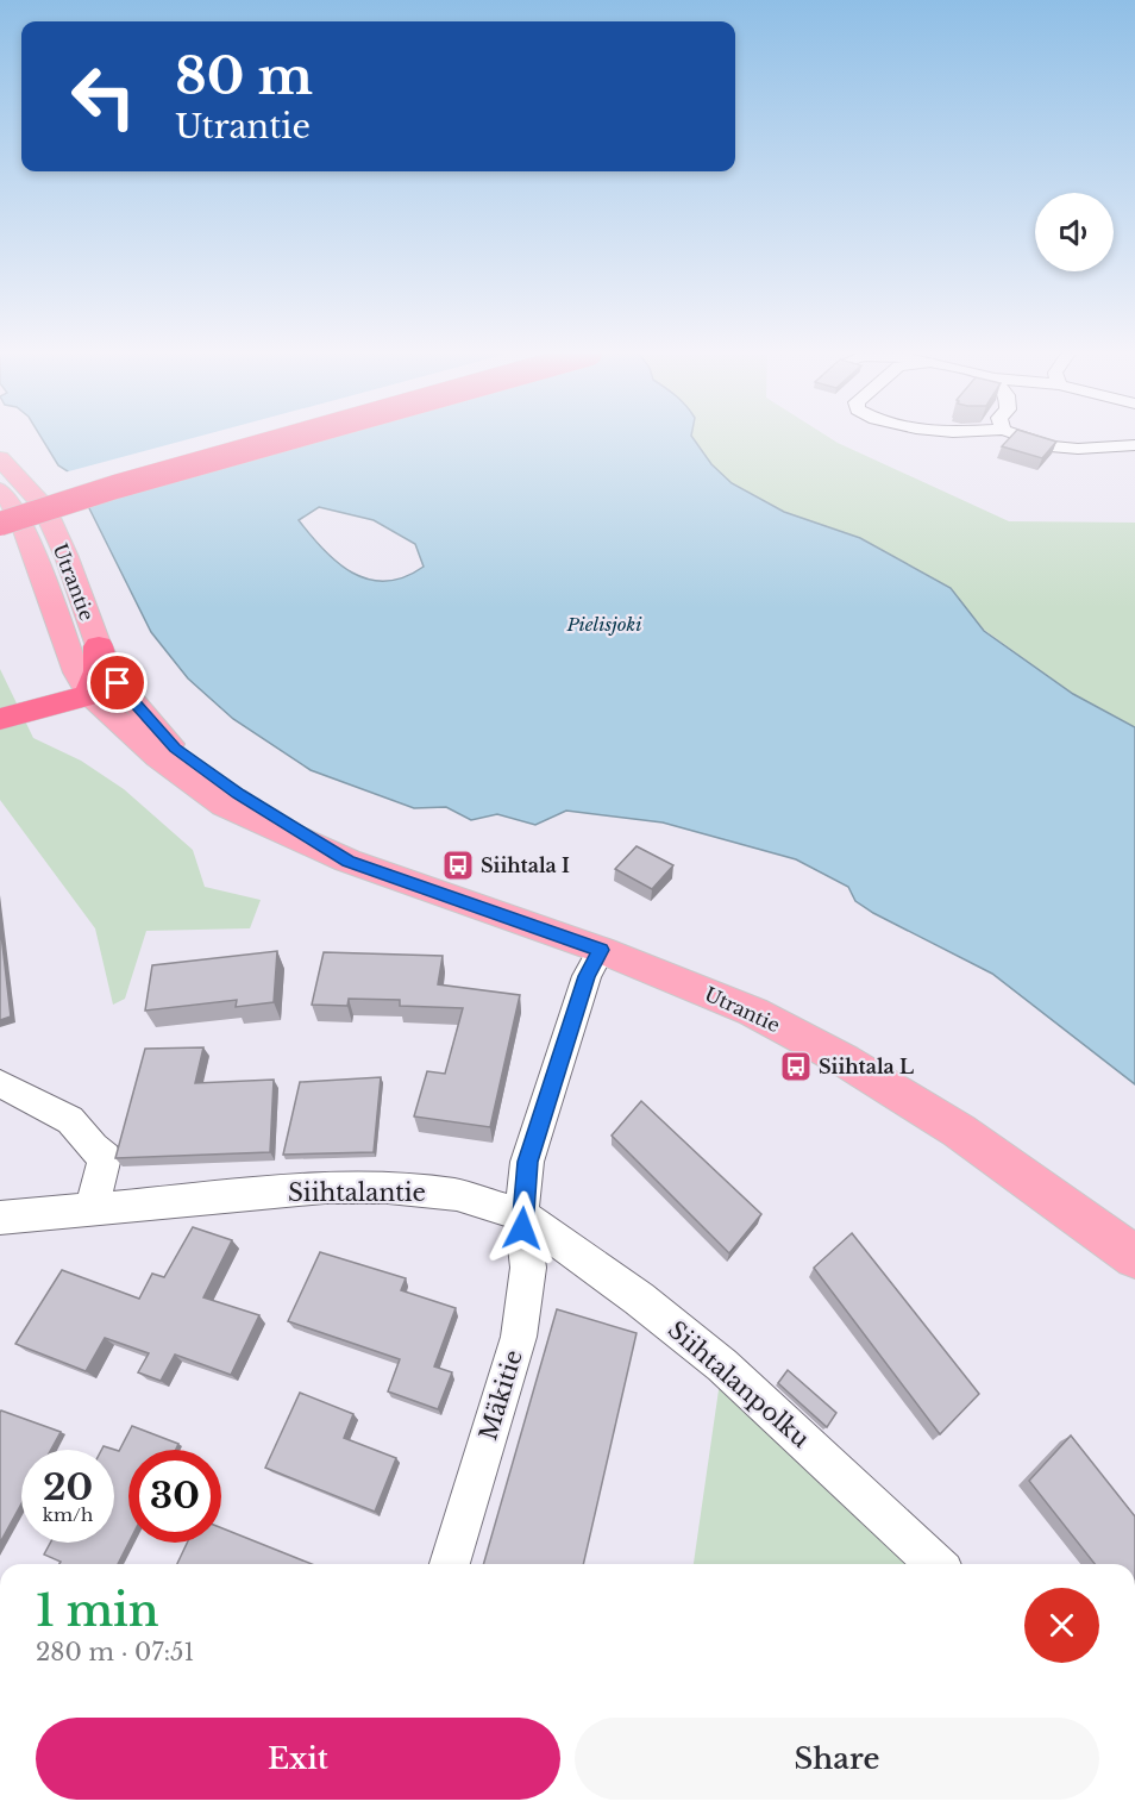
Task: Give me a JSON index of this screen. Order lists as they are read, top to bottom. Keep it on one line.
{"streets":{"main road":["Utrantie"],"street":["Siihtalantie","Siihtalanpolku","Mäkitie"]},"crossings":[["Siihtalantie","Siihtalanpolku"],["Siihtalantie","Mäkitie"],["Siihtalanpolku","Mäkitie"]],"water":["Pielisjoki"],"places":{"bus stop":["Siihtala I","Siihtala L"]},"page":{"turn":["80 m","Utrantie"],"speed":"20 km/h","limit":"30","heading":["1 min","280 m · 07:51"],"buttons":["Exit","Share"]}}
